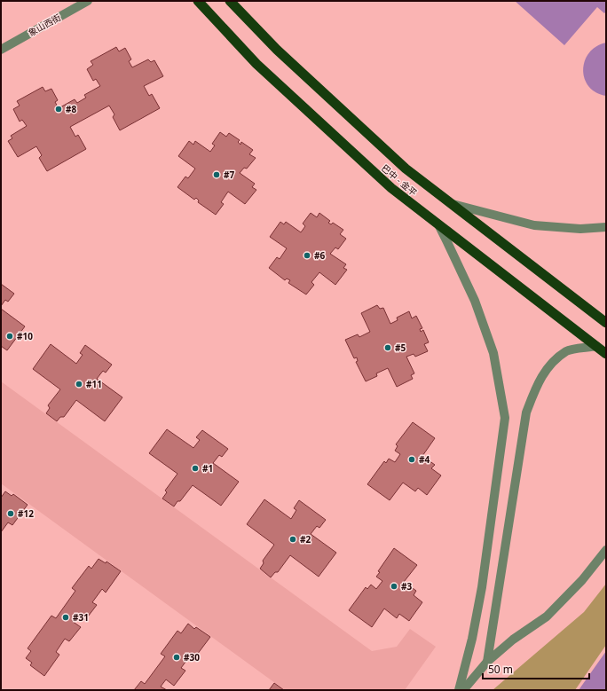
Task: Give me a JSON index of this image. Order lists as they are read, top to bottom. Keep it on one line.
{"streets":{"highway":["巴中 - 金平"],"street":["象山西街"]},"places":["#8","#7","#6","#10","#5","#11","#4","#1","#12","#2","#3","#31","#30"],"scale_bar":"50 m"}
